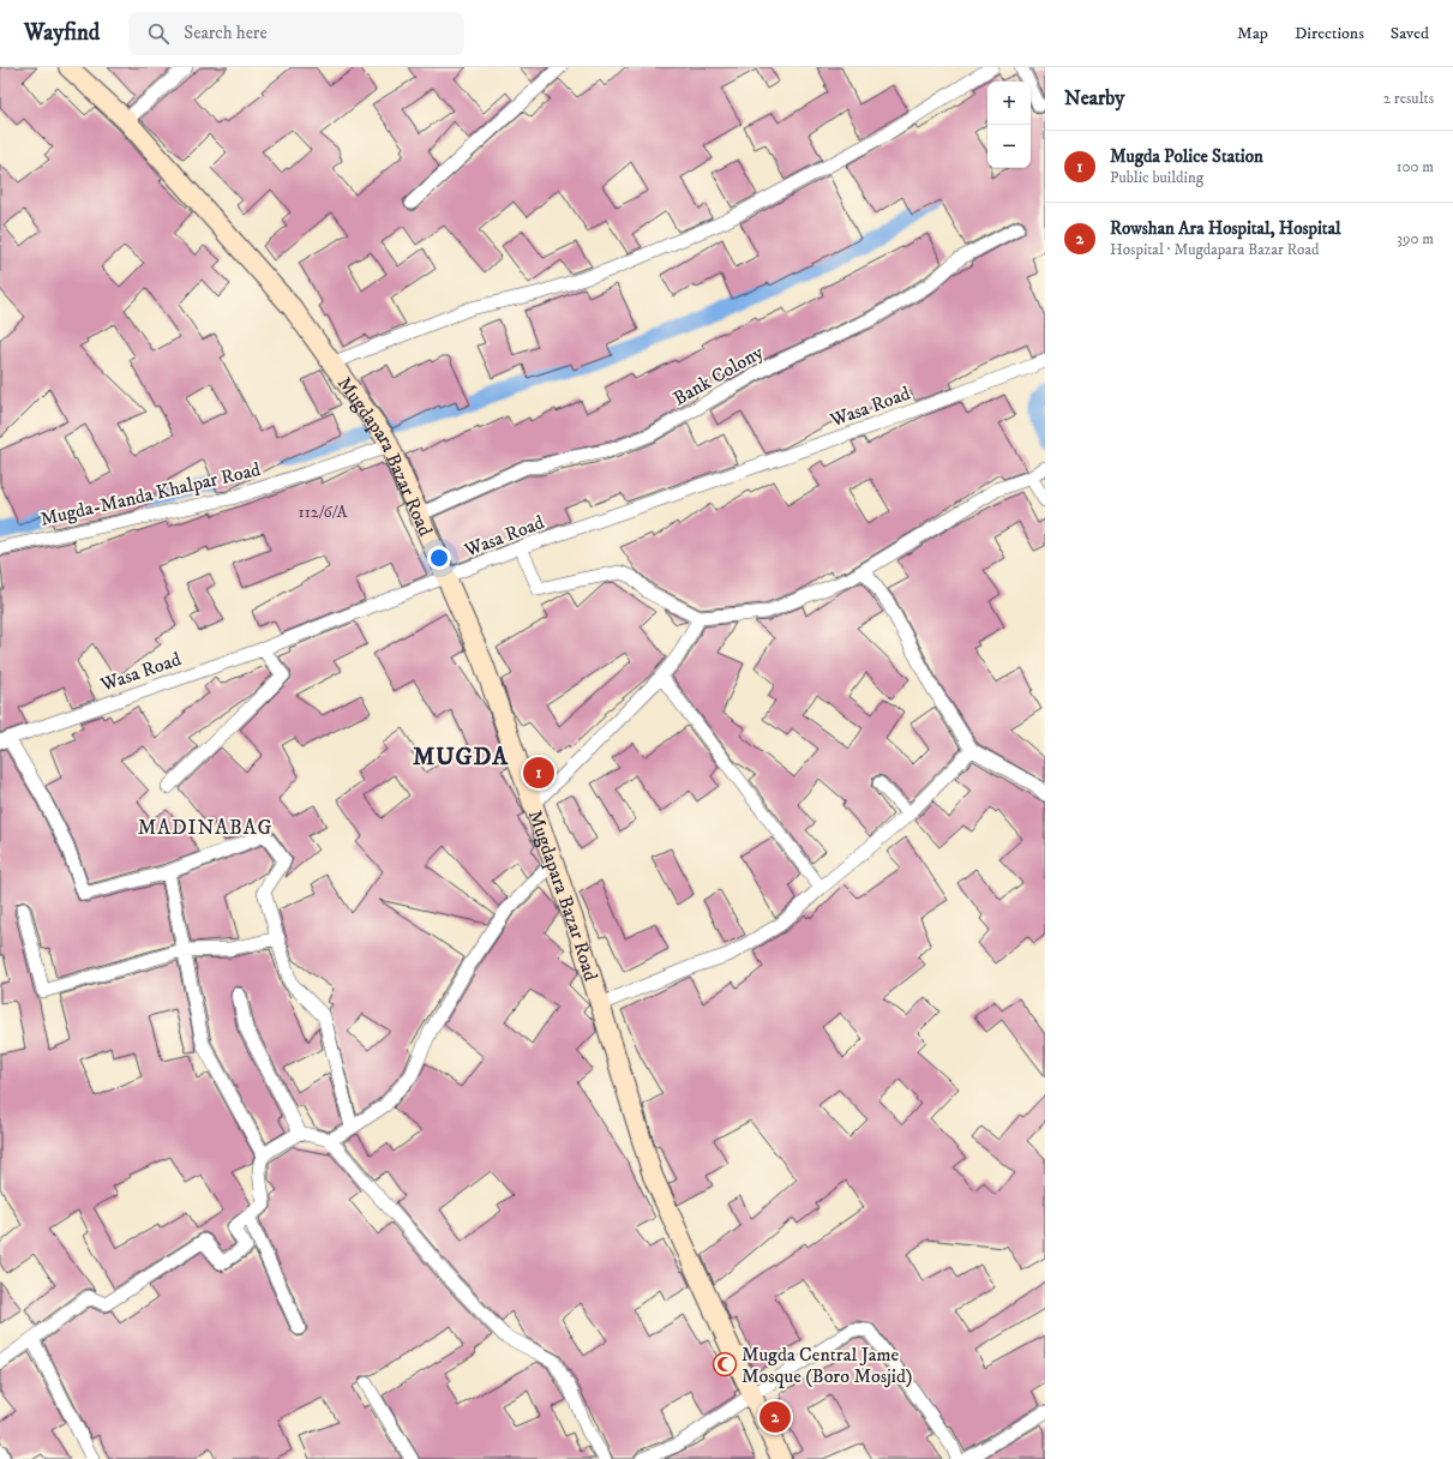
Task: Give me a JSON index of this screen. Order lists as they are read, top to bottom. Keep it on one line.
{"streets":{"street":["Bank Colony","Wasa Road","Mugdapara Bazar Road","Mugda-Manda Khalpar Road"]},"crossings":[["Bank Colony","Mugdapara Bazar Road"],["Wasa Road","Mugdapara Bazar Road"],["Mugdapara Bazar Road","Mugda-Manda Khalpar Road"]],"districts":["MUGDA","MADINABAG"],"places":{"mosque":["Mugda Central Jame Mosque (Boro Mosjid)"]},"house_numbers":["112/6/A"],"page":{"header":"Wayfind","search":"Search here","nav":["Map","Directions","Saved"],"heading":["Nearby","2 results"],"map_buttons":["+","−"],"list":[{"mark":"1","name":"Mugda Police Station","note":"Public building","value":"100 m"},{"mark":"2","name":"Rowshan Ara Hospital, Hospital","note":"Hospital · Mugdapara Bazar Road","value":"390 m"}],"pins":["1","2"]}}
